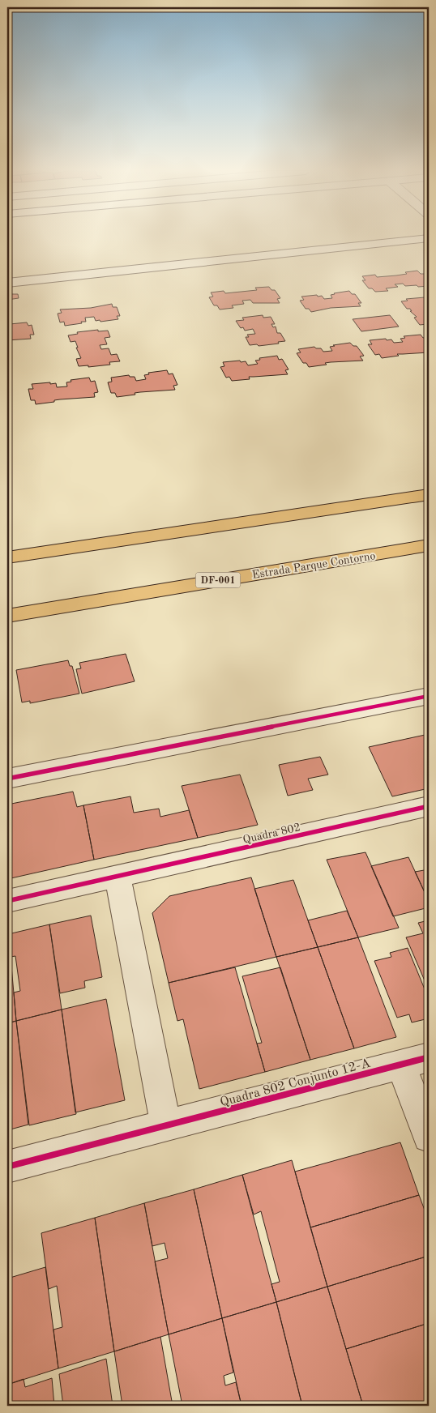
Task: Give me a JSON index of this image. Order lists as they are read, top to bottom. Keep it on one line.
{"streets":{"highway":["Estrada Parque Contorno","DF-001"],"street":["Quadra 802","Quadra 802 Conjunto 12-A"]}}
